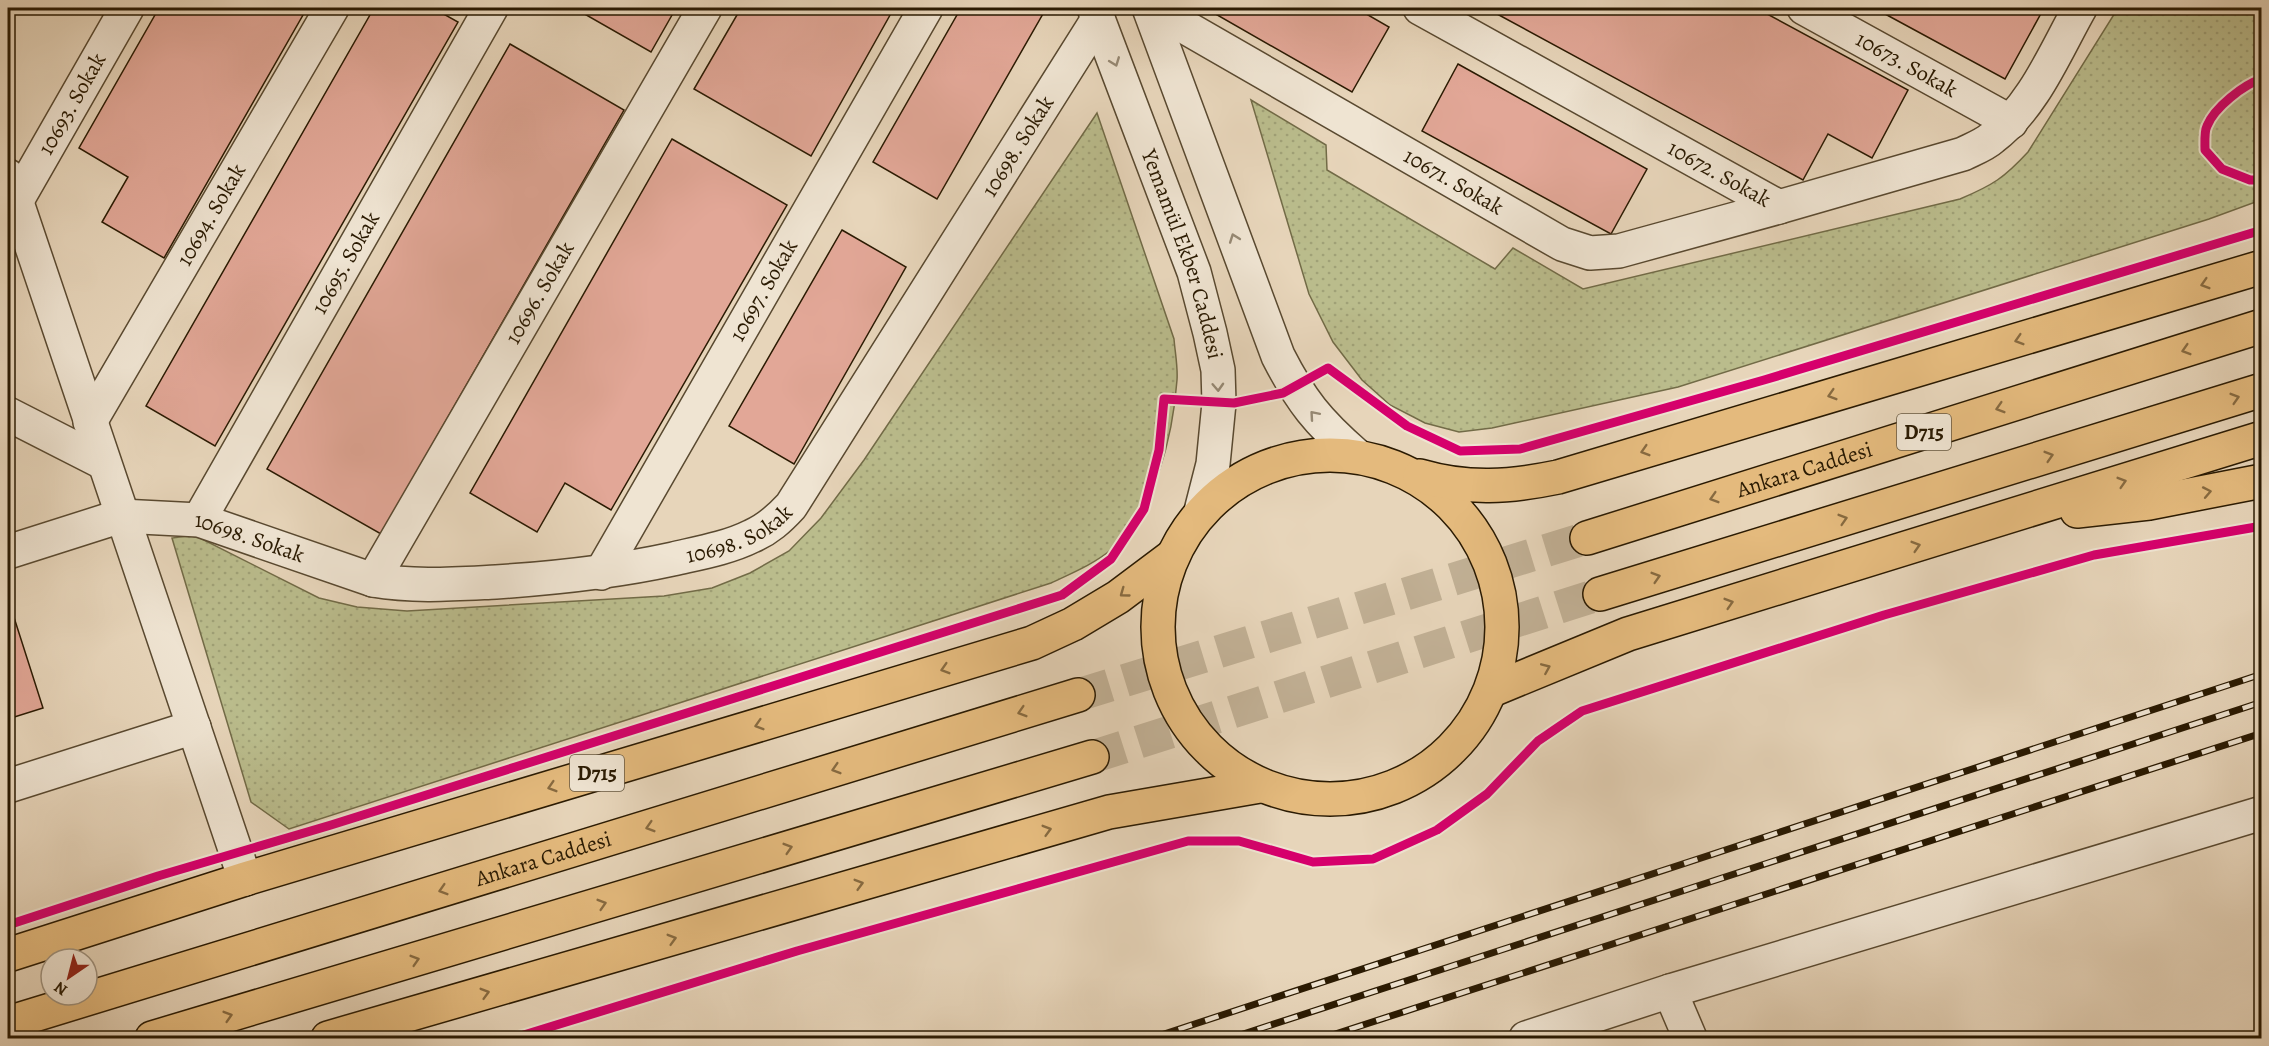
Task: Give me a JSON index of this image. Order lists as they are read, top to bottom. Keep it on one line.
{"streets":{"highway":["D715","Ankara Caddesi"],"street":["10673. Sokak","10693. Sokak","10698. Sokak","10672. Sokak","10671. Sokak","10694. Sokak","Yemamül Ekber Caddesi","10695. Sokak","10697. Sokak","10696. Sokak"]},"crossings":[["10673. Sokak","10672. Sokak"],["10698. Sokak","Yemamül Ekber Caddesi"],["10698. Sokak","10695. Sokak"],["10698. Sokak","10697. Sokak"],["10698. Sokak","10696. Sokak"],["10672. Sokak","10671. Sokak"]],"north":"bottom left"}
